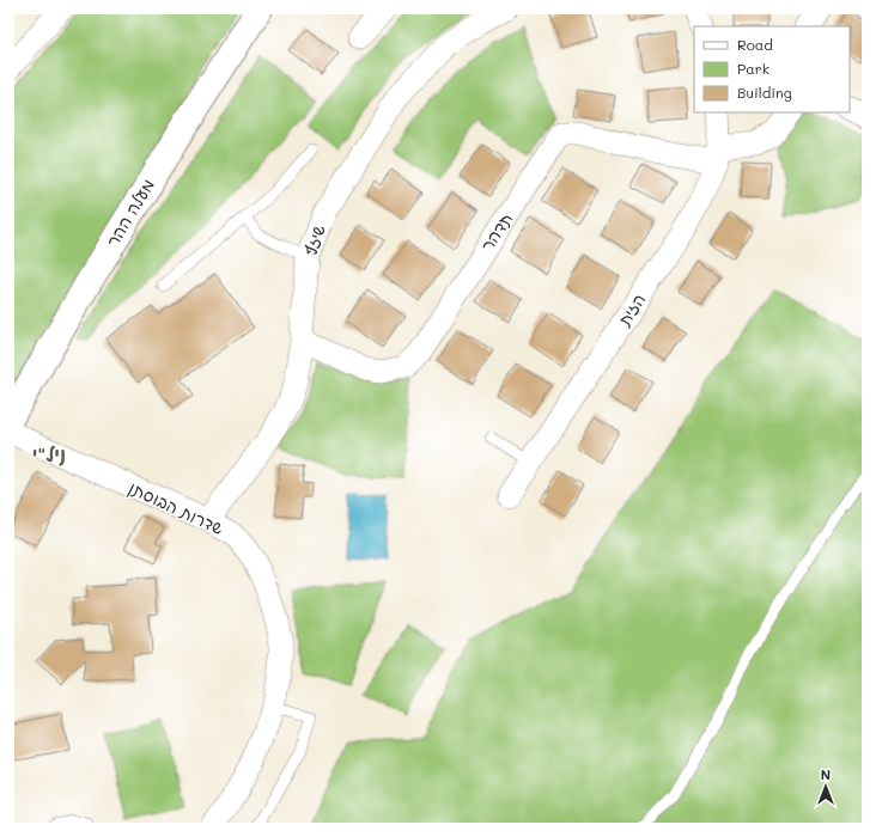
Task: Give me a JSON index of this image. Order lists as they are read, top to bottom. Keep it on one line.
{"streets":{"street":["מעלה ההר","תדהר","שיזף","הזית","שדרות הבוסתן"]},"crossings":[["תדהר","שיזף"],["תדהר","הזית"],["שיזף","שדרות הבוסתן"]],"districts":["ניל\"י"],"legend":["Road","Park","Building"],"north":"top"}
